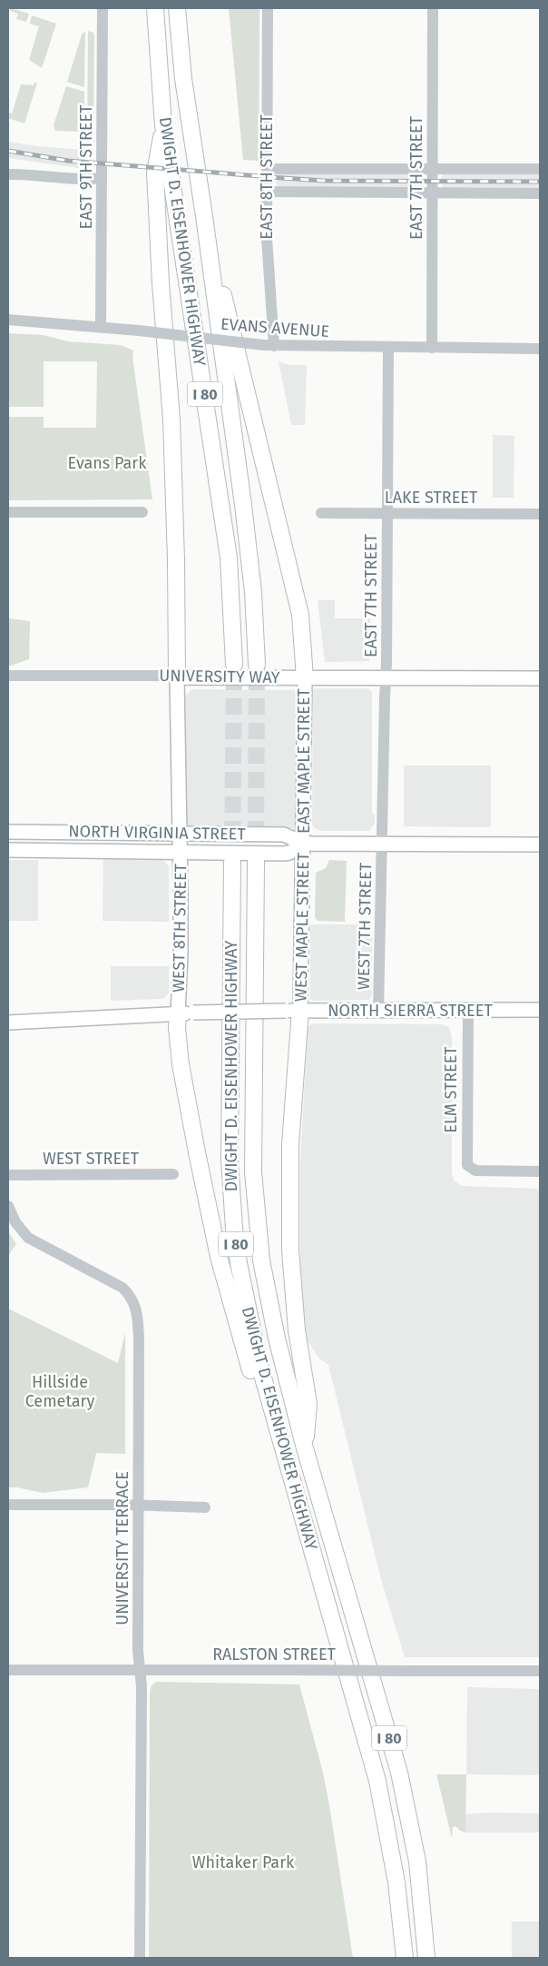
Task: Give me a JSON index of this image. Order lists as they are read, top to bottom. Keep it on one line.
{"streets":{"highway":["DWIGHT D. EISENHOWER HIGHWAY","I 80"],"main road":["UNIVERSITY WAY","EAST MAPLE STREET","NORTH VIRGINIA STREET","WEST MAPLE STREET","WEST 8TH STREET","NORTH SIERRA STREET"],"street":["EAST 9TH STREET","EAST 8TH STREET","EAST 7TH STREET","EVANS AVENUE","LAKE STREET","WEST 7TH STREET","ELM STREET","WEST STREET","UNIVERSITY TERRACE","RALSTON STREET"]},"crossings":[["EAST 9TH STREET","EVANS AVENUE"],["EAST 8TH STREET","EVANS AVENUE"],["EAST 7TH STREET","EVANS AVENUE"],["EAST 7TH STREET","LAKE STREET"],["EAST 7TH STREET","UNIVERSITY WAY"],["EAST 7TH STREET","NORTH VIRGINIA STREET"],["EAST 7TH STREET","WEST 7TH STREET"],["UNIVERSITY WAY","EAST MAPLE STREET"],["EAST MAPLE STREET","NORTH VIRGINIA STREET"],["EAST MAPLE STREET","WEST MAPLE STREET"],["NORTH VIRGINIA STREET","WEST 7TH STREET"],["NORTH VIRGINIA STREET","WEST MAPLE STREET"],["NORTH VIRGINIA STREET","WEST 8TH STREET"],["WEST 7TH STREET","NORTH SIERRA STREET"],["WEST MAPLE STREET","NORTH SIERRA STREET"],["WEST 8TH STREET","NORTH SIERRA STREET"],["NORTH SIERRA STREET","ELM STREET"],["UNIVERSITY TERRACE","RALSTON STREET"]],"parks":["Evans Park","Hillside Cemetary","Whitaker Park"]}
